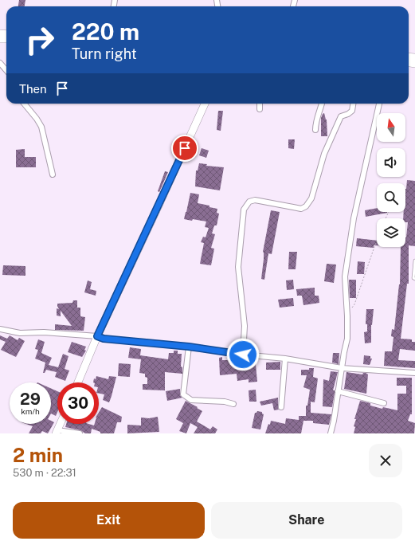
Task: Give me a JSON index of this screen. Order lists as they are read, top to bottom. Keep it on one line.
{"north":"top","page":{"turn":["220 m","Turn right"],"then":"Then","speed":"29 km/h","limit":"30","heading":["2 min","530 m · 22:31"],"buttons":["Exit","Share"]}}
